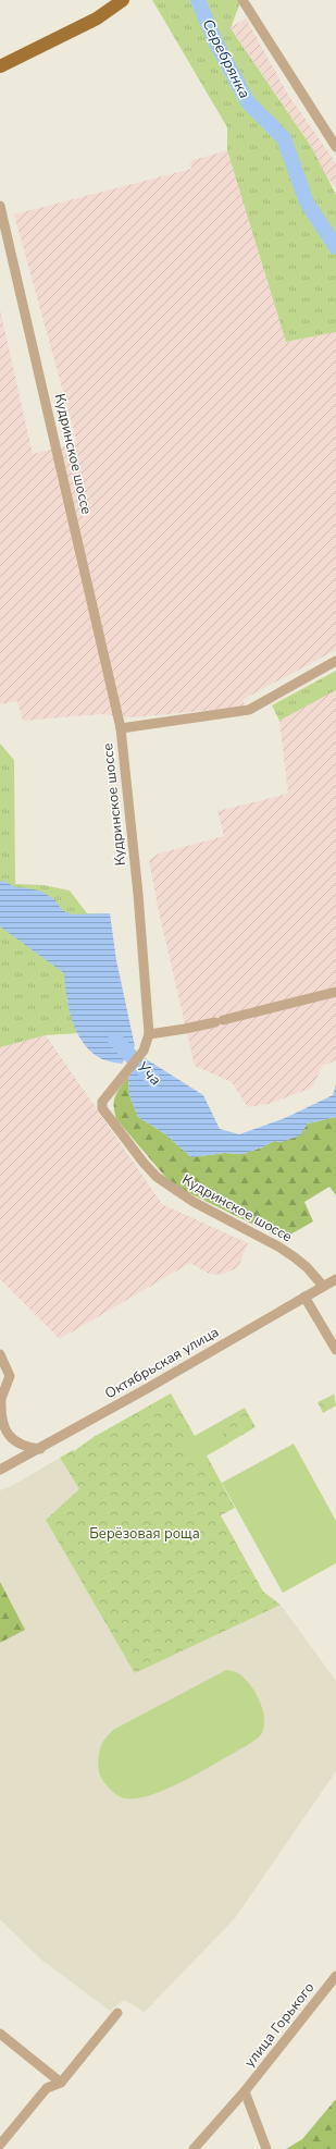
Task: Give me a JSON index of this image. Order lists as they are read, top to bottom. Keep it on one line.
{"streets":{"street":["Кудринское шоссе","Октябрьская улица","улица Горького"]},"crossings":[["Кудринское шоссе","Октябрьская улица"]],"water":["Серебрянка","Уча"],"parks":["Берёзовая роща"]}
